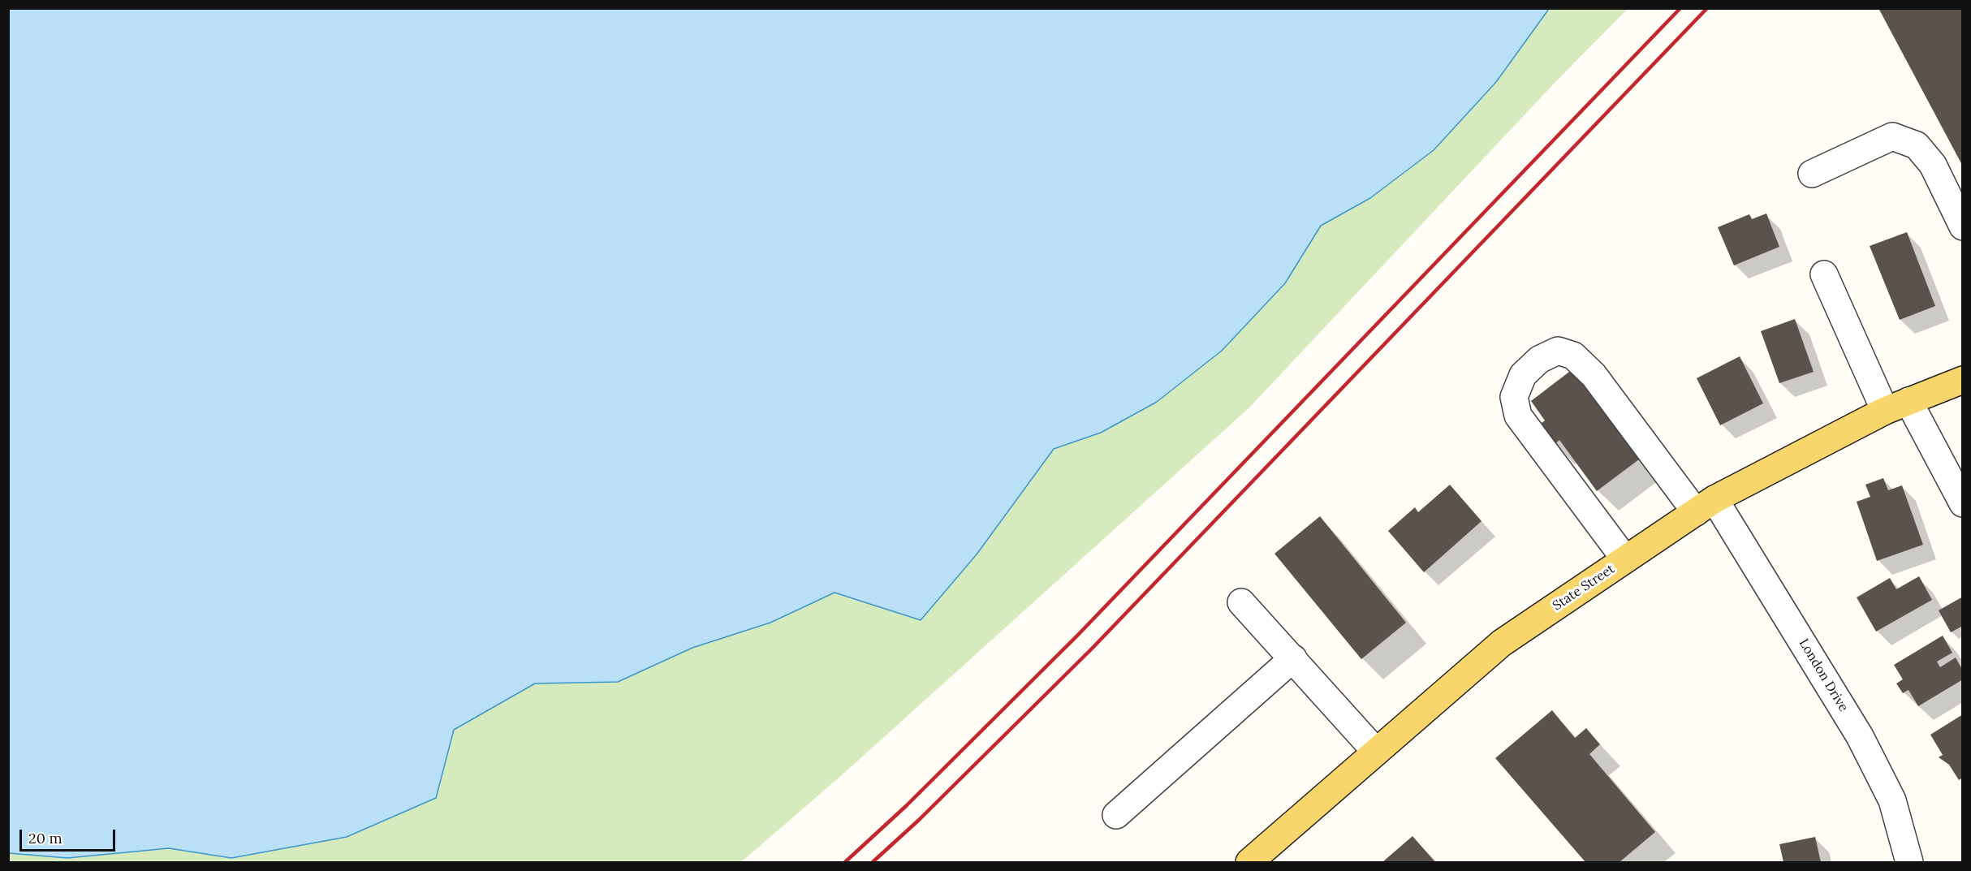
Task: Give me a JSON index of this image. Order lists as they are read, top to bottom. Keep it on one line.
{"streets":{"main road":["State Street"],"street":["London Drive"]},"crossings":[["State Street","London Drive"]],"scale_bar":"20 m"}
